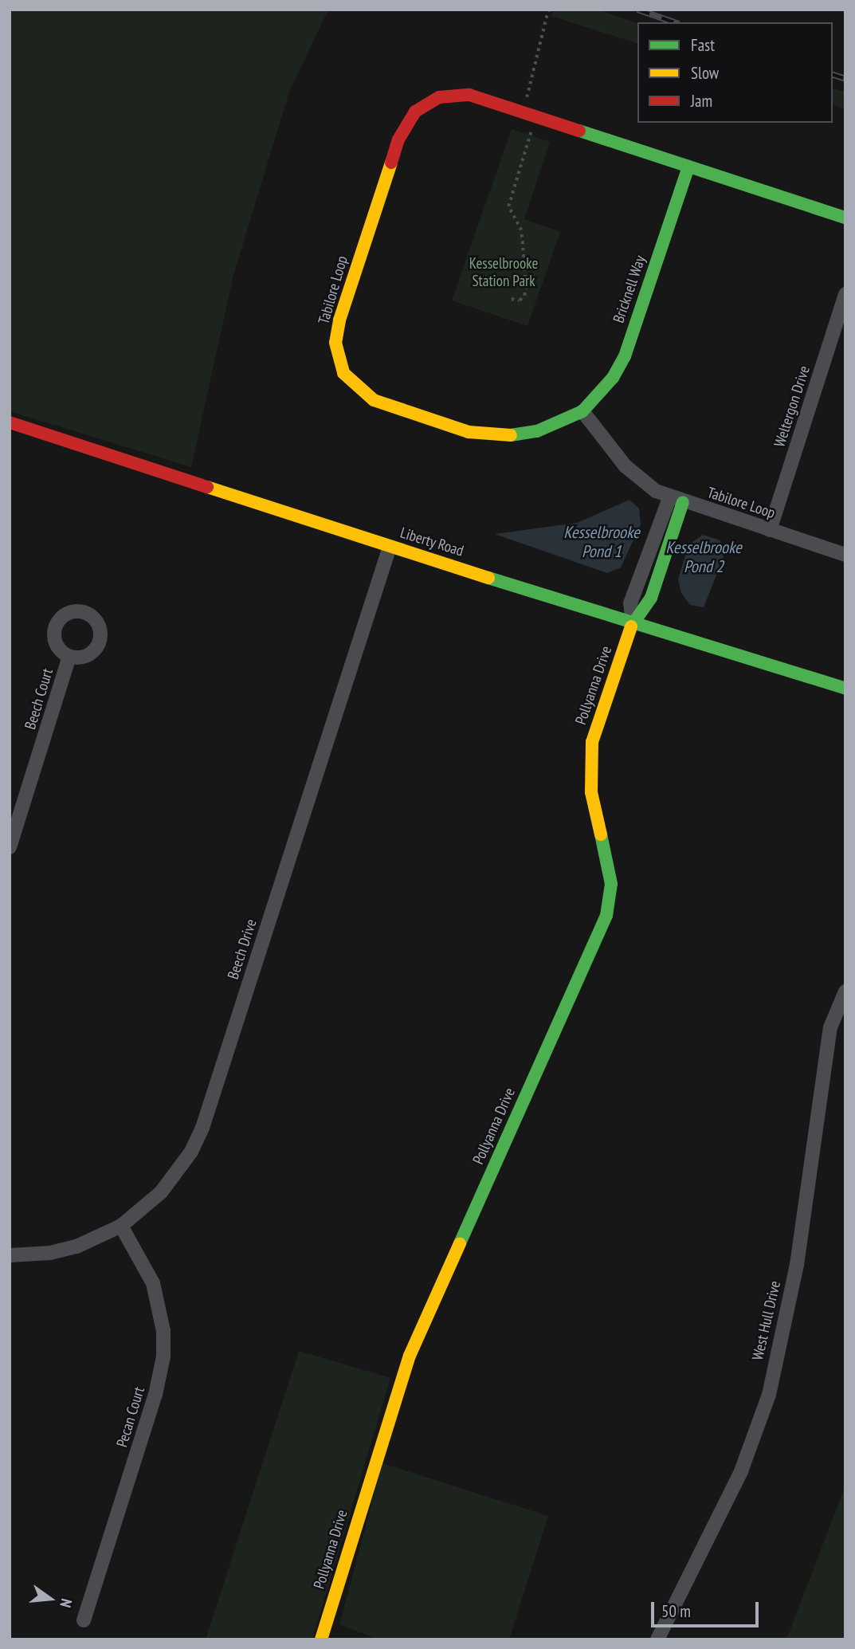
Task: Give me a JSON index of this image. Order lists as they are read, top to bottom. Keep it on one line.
{"streets":{"street":["Bricknell Way","Tabilore Loop","Weltergon Drive","Liberty Road","Pollyanna Drive","Beech Court","Beech Drive","West Hull Drive","Pecan Court"]},"crossings":[["Bricknell Way","Tabilore Loop"],["Tabilore Loop","Weltergon Drive"],["Liberty Road","Pollyanna Drive"],["Liberty Road","Beech Drive"],["Beech Drive","Pecan Court"]],"water":["Kesselbrooke Pond 1","Kesselbrooke Pond 2"],"parks":["Kesselbrooke Station Park"],"legend":["Fast","Slow","Jam"],"scale_bar":"50 m","north":"right"}
